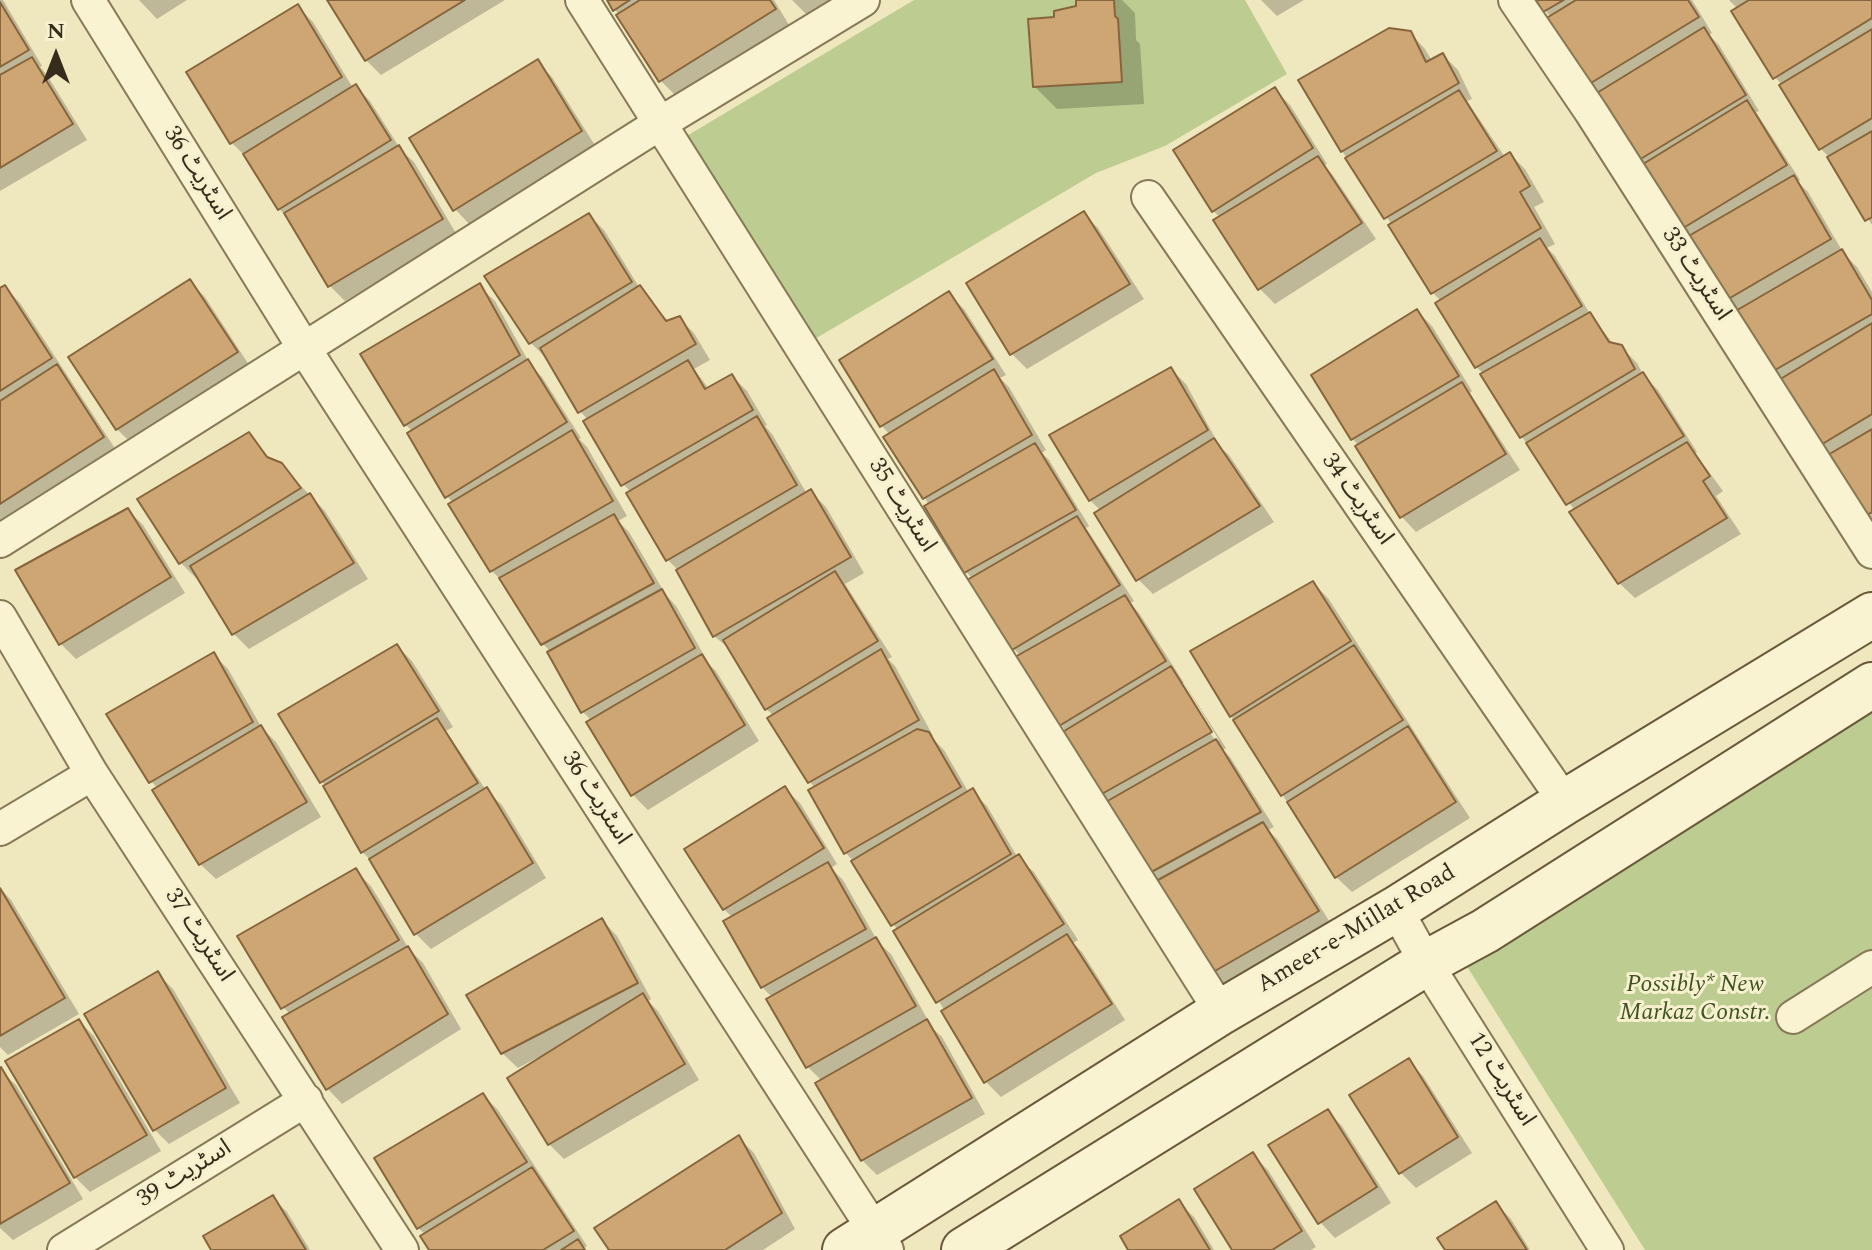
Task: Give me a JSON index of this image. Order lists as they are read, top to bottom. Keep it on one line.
{"streets":{"main road":["Ameer-e-Millat Road"],"street":["اسٹریٹ 36","اسٹریٹ 33","اسٹریٹ 34","اسٹریٹ 35","اسٹریٹ 37","اسٹریٹ 12","اسٹریٹ 39"]},"crossings":[["اسٹریٹ 36","Ameer-e-Millat Road"],["اسٹریٹ 34","Ameer-e-Millat Road"],["اسٹریٹ 35","Ameer-e-Millat Road"],["Ameer-e-Millat Road","اسٹریٹ 12"],["اسٹریٹ 37","اسٹریٹ 39"]],"parks":["Possibly* New Markaz Constr."],"north":"top"}
